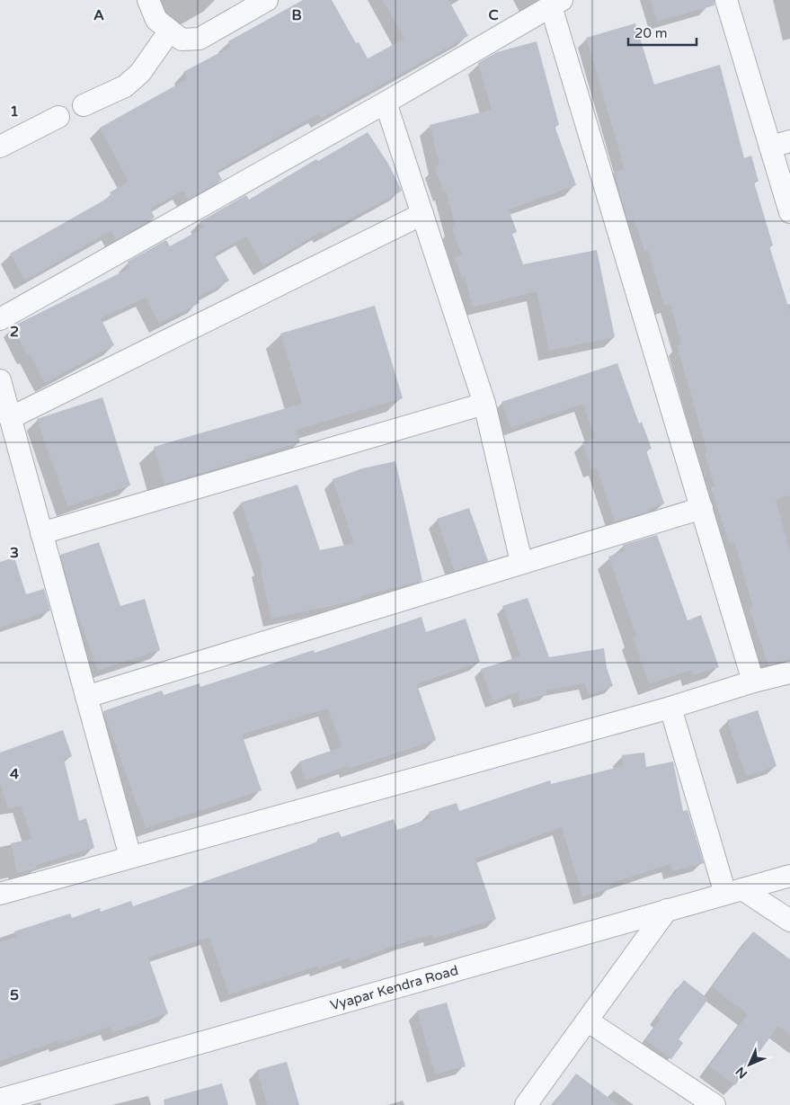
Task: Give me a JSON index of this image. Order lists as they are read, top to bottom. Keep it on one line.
{"streets":{"street":["Vyapar Kendra Road"]},"scale_bar":"20 m","north":"bottom left","grid":{"columns":["A","B","C"],"rows":["1","2","3","4","5"]}}
